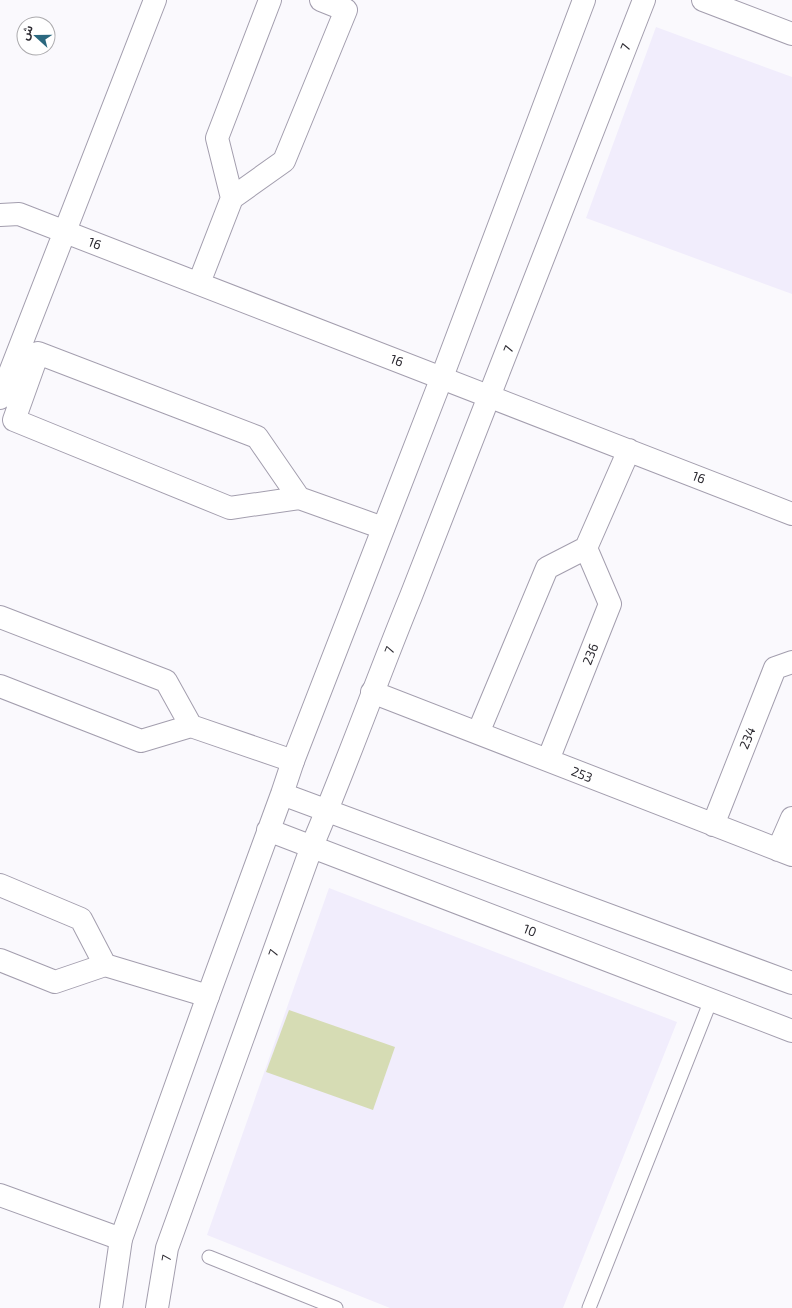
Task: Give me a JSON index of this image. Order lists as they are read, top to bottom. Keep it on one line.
{"streets":{"street":["7","16","236","234","253","10"]},"crossings":[["7","16"],["7","253"],["7","10"],["236","253"],["234","253"]],"north":"left"}
